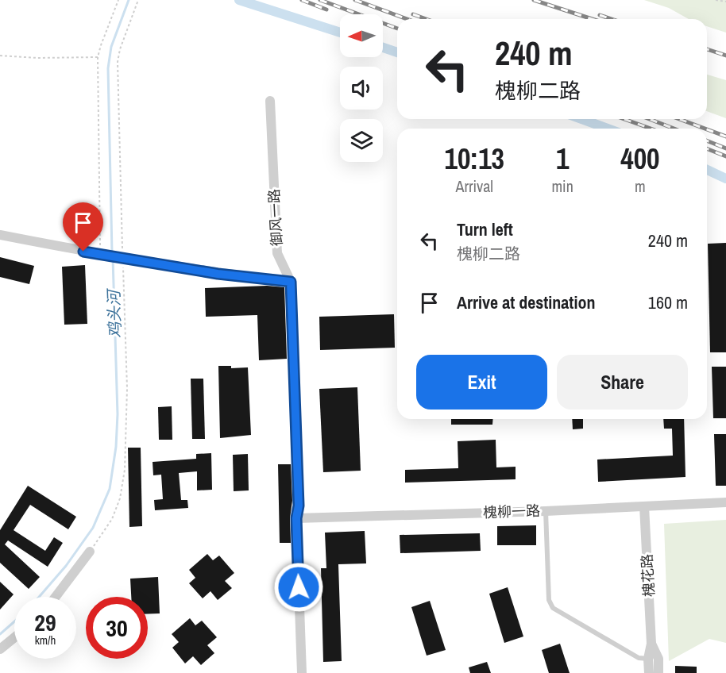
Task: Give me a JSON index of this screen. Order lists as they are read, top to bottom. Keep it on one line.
{"streets":{"street":["御风一路","槐柳一路","槐花路"]},"crossings":[["御风一路","槐柳一路"],["槐柳一路","槐花路"]],"water":["鸡头河"],"north":"left","page":{"turn":["240 m","槐柳二路"],"eta":["10:13","Arrival","1","min","400","m"],"list":[{"name":"Turn left","note":"槐柳二路","value":"240 m"},{"name":"Arrive at destination","value":"160 m"}],"buttons":["Exit","Share"],"speed":"29 km/h","limit":"30"}}
